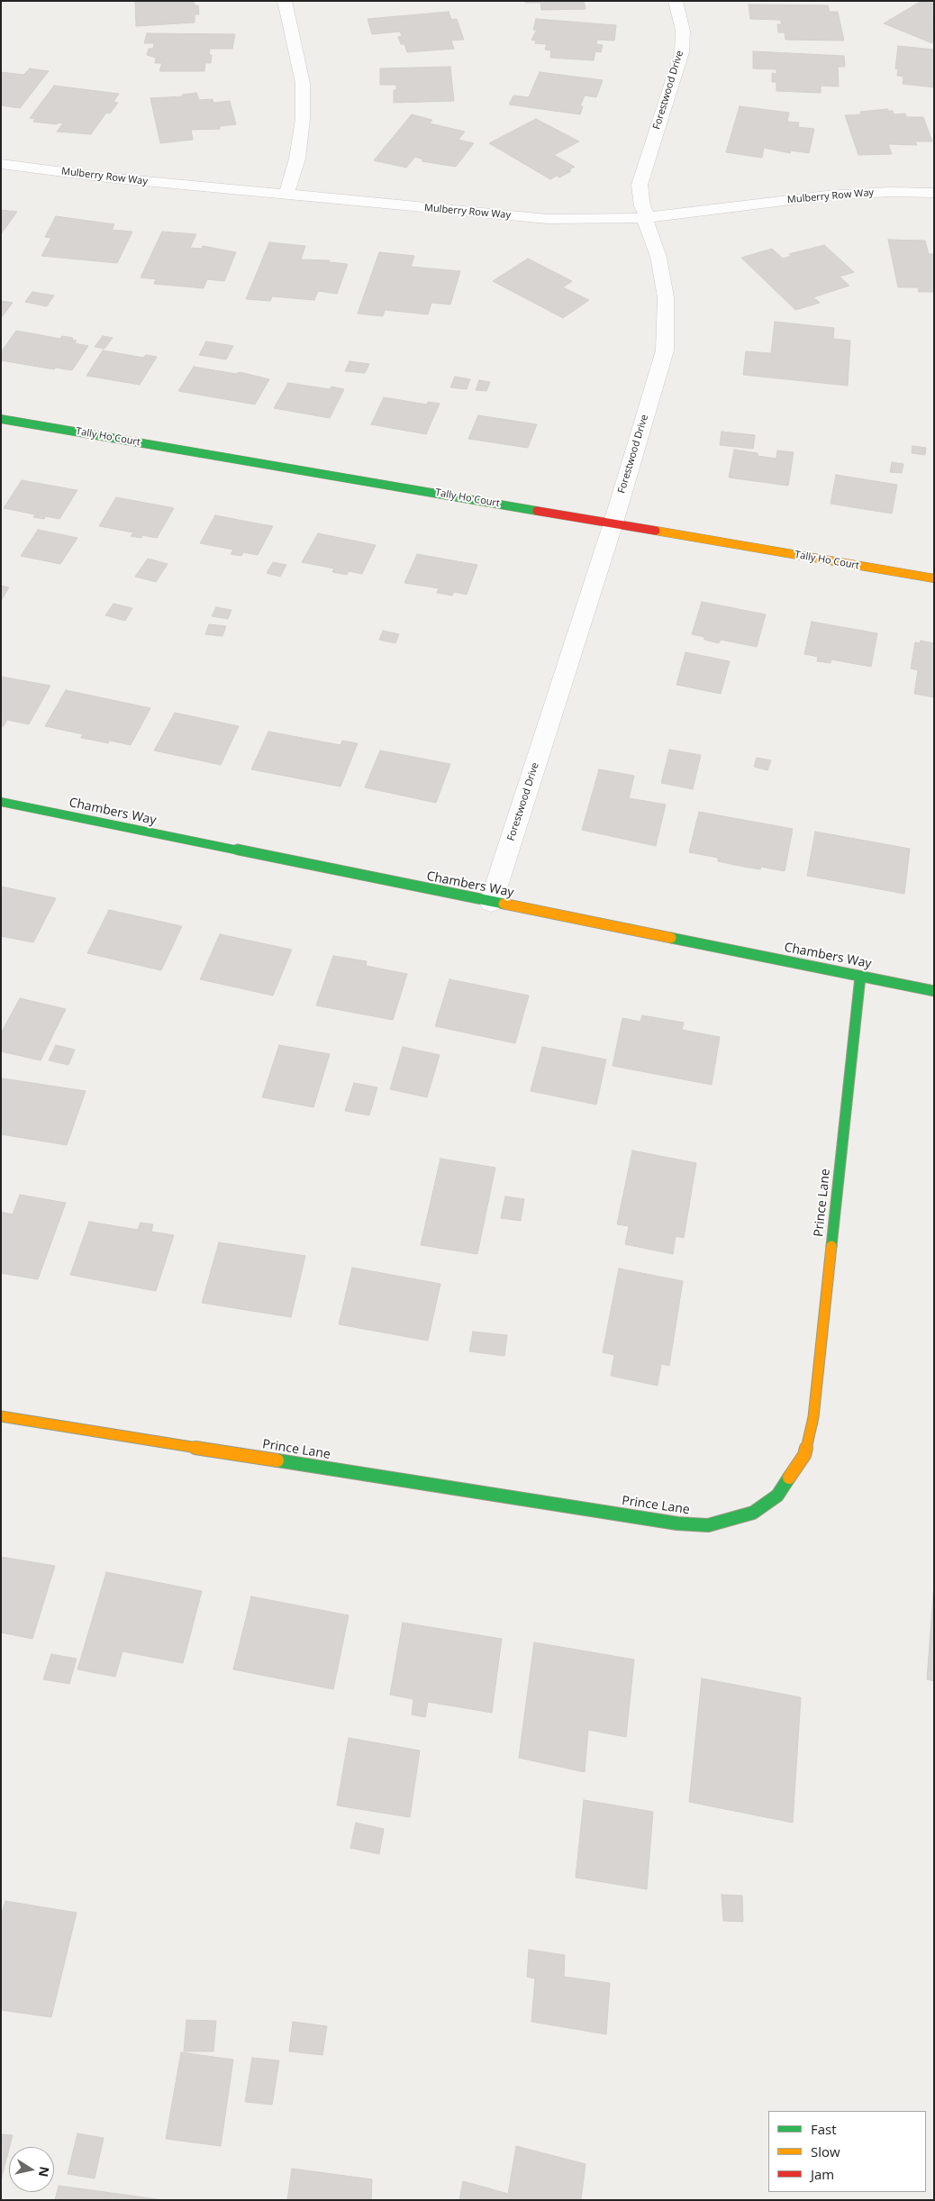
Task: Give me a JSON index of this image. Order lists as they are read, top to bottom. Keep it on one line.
{"streets":{"street":["Forestwood Drive","Mulberry Row Way","Tally Ho Court","Chambers Way","Prince Lane"]},"crossings":[["Forestwood Drive","Mulberry Row Way"],["Forestwood Drive","Tally Ho Court"],["Forestwood Drive","Chambers Way"],["Chambers Way","Prince Lane"]],"legend":["Fast","Slow","Jam"],"north":"right"}
